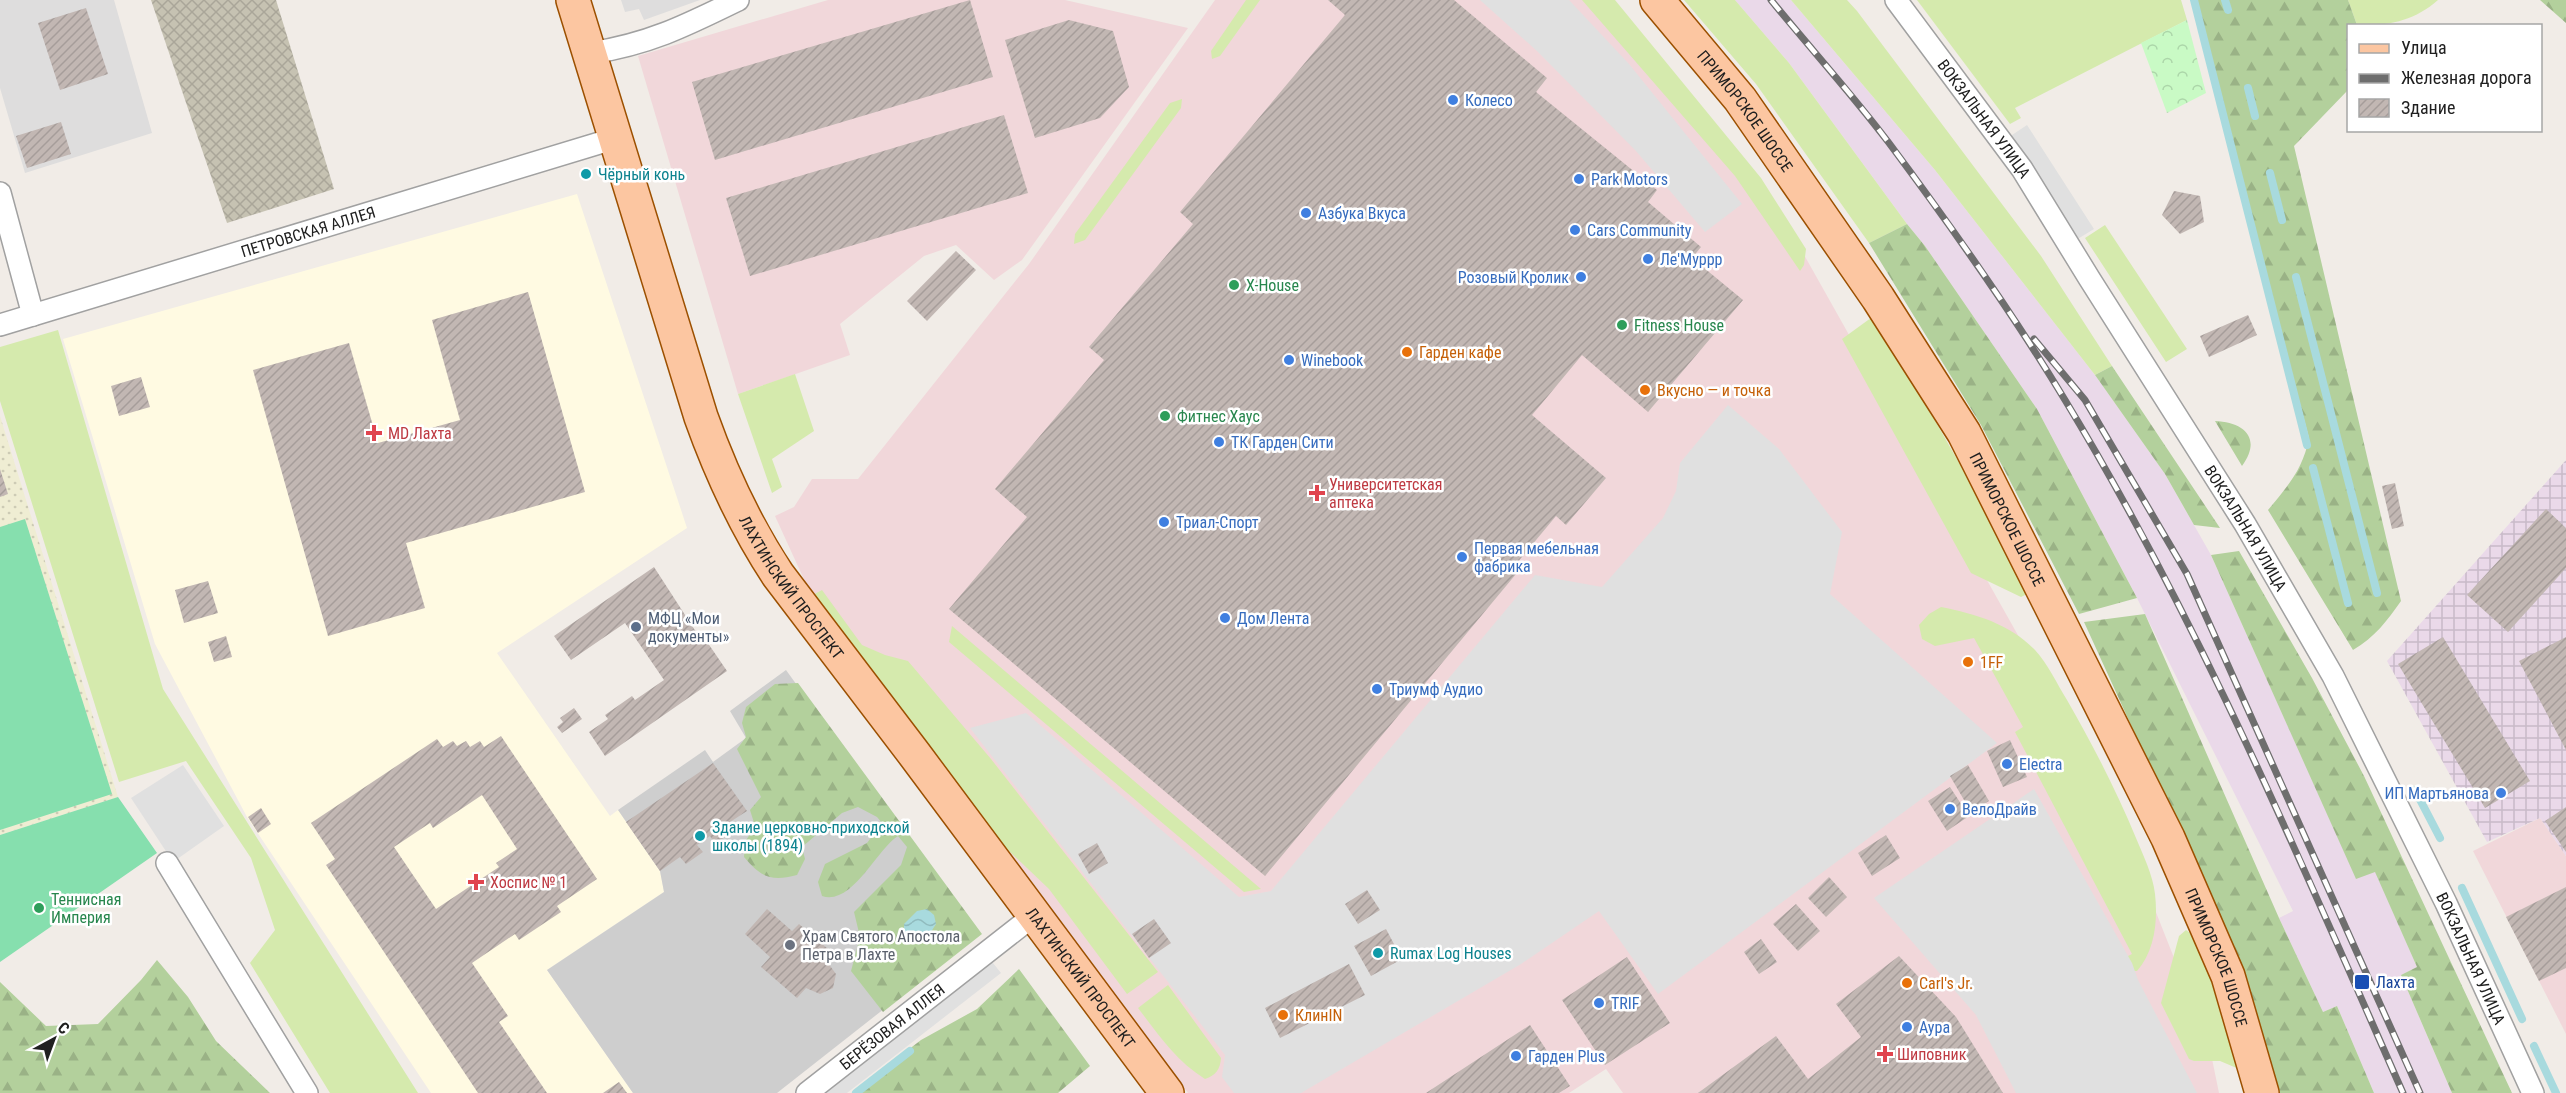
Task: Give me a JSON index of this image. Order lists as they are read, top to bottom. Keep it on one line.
{"streets":{"main road":["ПРИМОРСКОЕ ШОССЕ","ЛАХТИНСКИЙ ПРОСПЕКТ"],"street":["ВОКЗАЛЬНАЯ УЛИЦА","ПЕТРОВСКАЯ АЛЛЕЯ","БЕРЁЗОВАЯ АЛЛЕЯ"]},"crossings":[["ПЕТРОВСКАЯ АЛЛЕЯ","ЛАХТИНСКИЙ ПРОСПЕКТ"],["ЛАХТИНСКИЙ ПРОСПЕКТ","БЕРЁЗОВАЯ АЛЛЕЯ"]],"places":{"other":["Колесо","Чёрный конь","Park Motors","Азбука Вкуса","Cars Community","Ле'Муррр","Розовый Кролик","X-House","Fitness House","Гарден кафе","Winebook","Вкусно — и точка","Фитнес Хаус","ТК Гарден Сити","Триал-Спорт","Первая мебельная фабрика","Дом Лента","МФЦ «Мои документы»","1FF","Триумф Аудио","Electra","ИП Мартьянова","ВелоДрайв","Здание церковно-приходской школы (1894)","Теннисная Империя","Храм Святого Апостола Петра в Лахте","Rumax Log Houses","Carl's Jr.","TRIF","КлинIN","Аура","Гарден Plus"],"health":["MD Лахта","Университетская аптека","Хоспис № 1","Шиповник"],"transit":["Лахта"]},"legend":["Улица","Железная дорога","Здание"],"north":"top right"}
